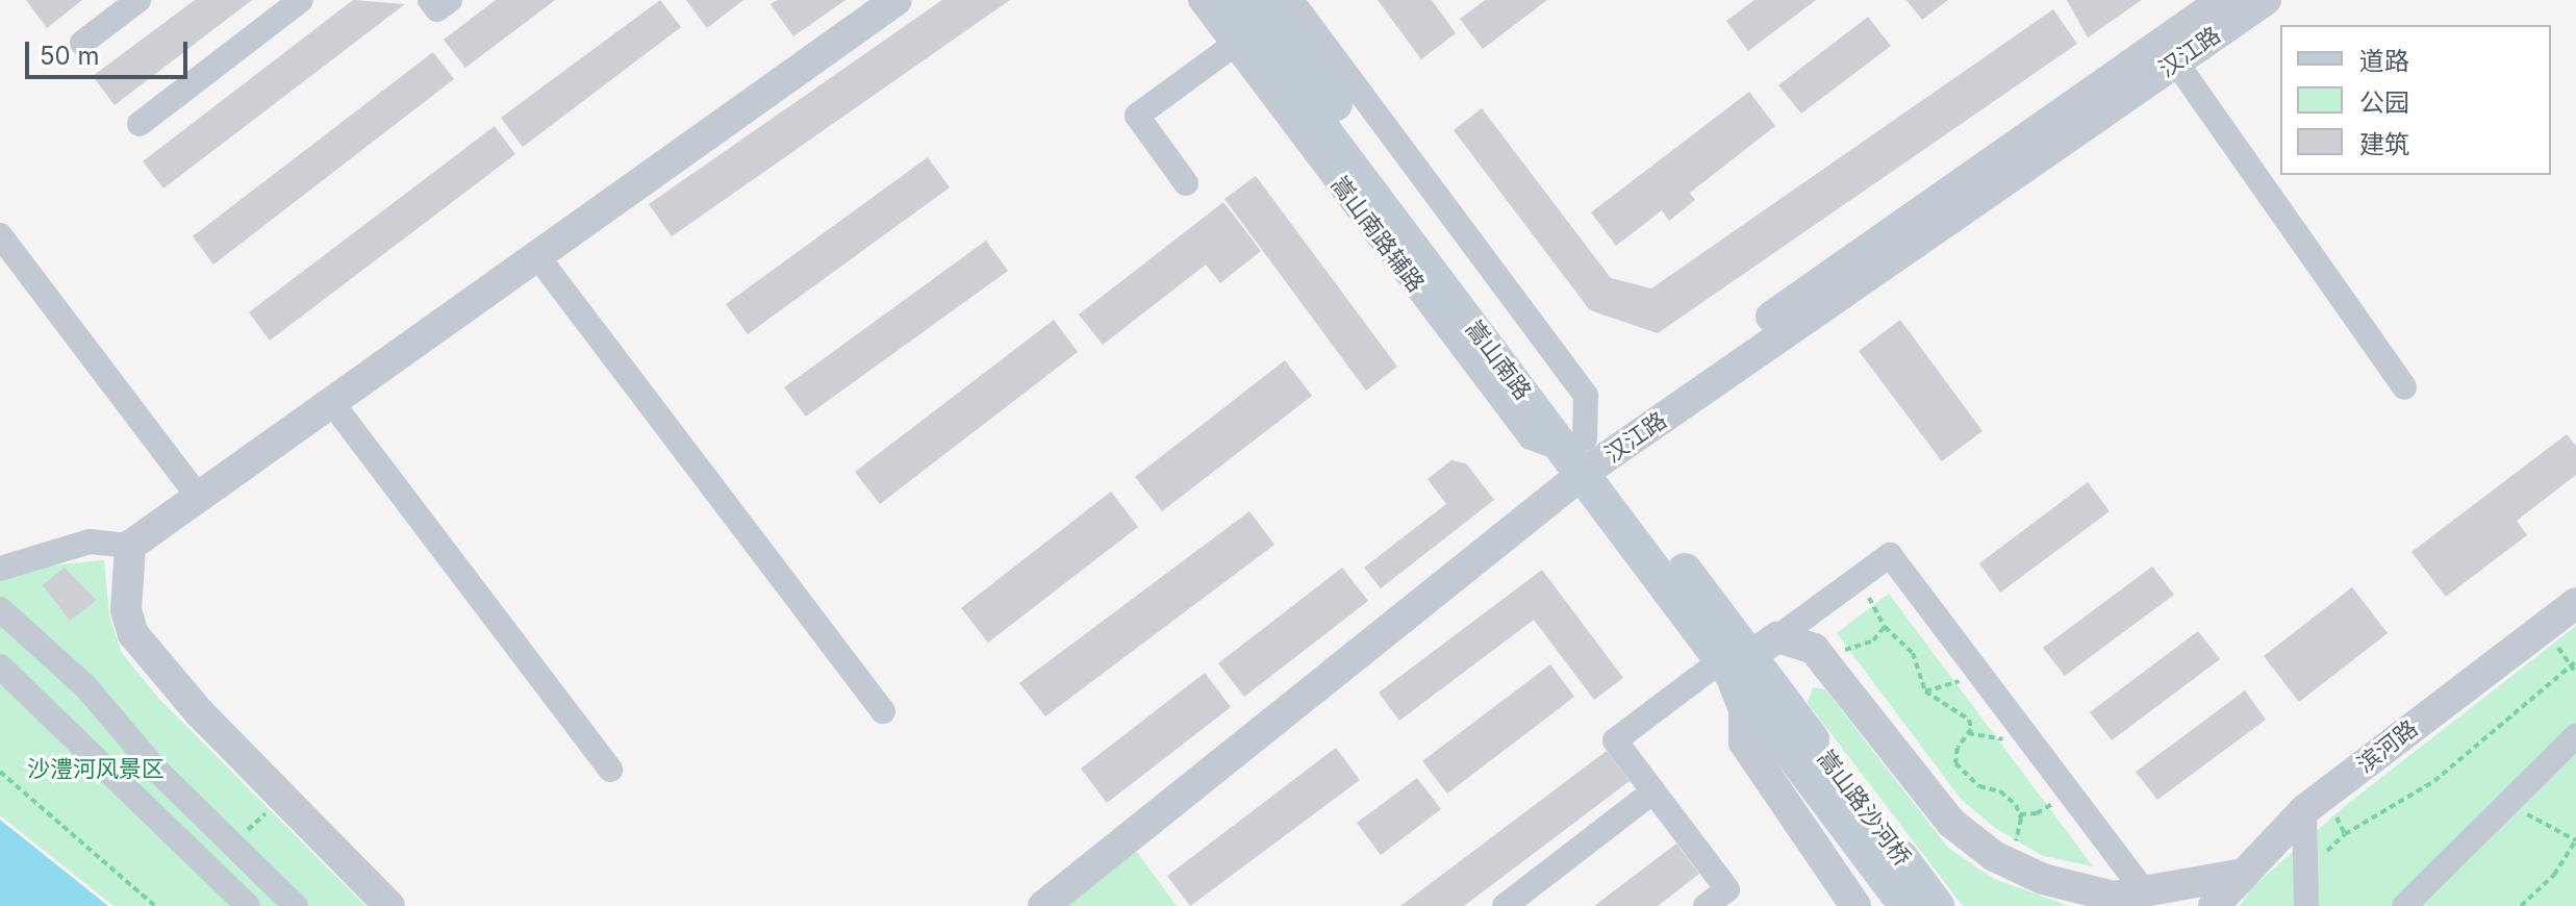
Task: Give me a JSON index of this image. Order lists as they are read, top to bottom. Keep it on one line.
{"streets":{"main road":["嵩山南路","嵩山路沙河桥"],"street":["汉江路","滨河路"]},"crossings":[["汉江路","嵩山南路"],["嵩山南路","嵩山路沙河桥"]],"parks":["沙澧河风景区"],"legend":["道路","公园","建筑"],"scale_bar":"50 m"}
